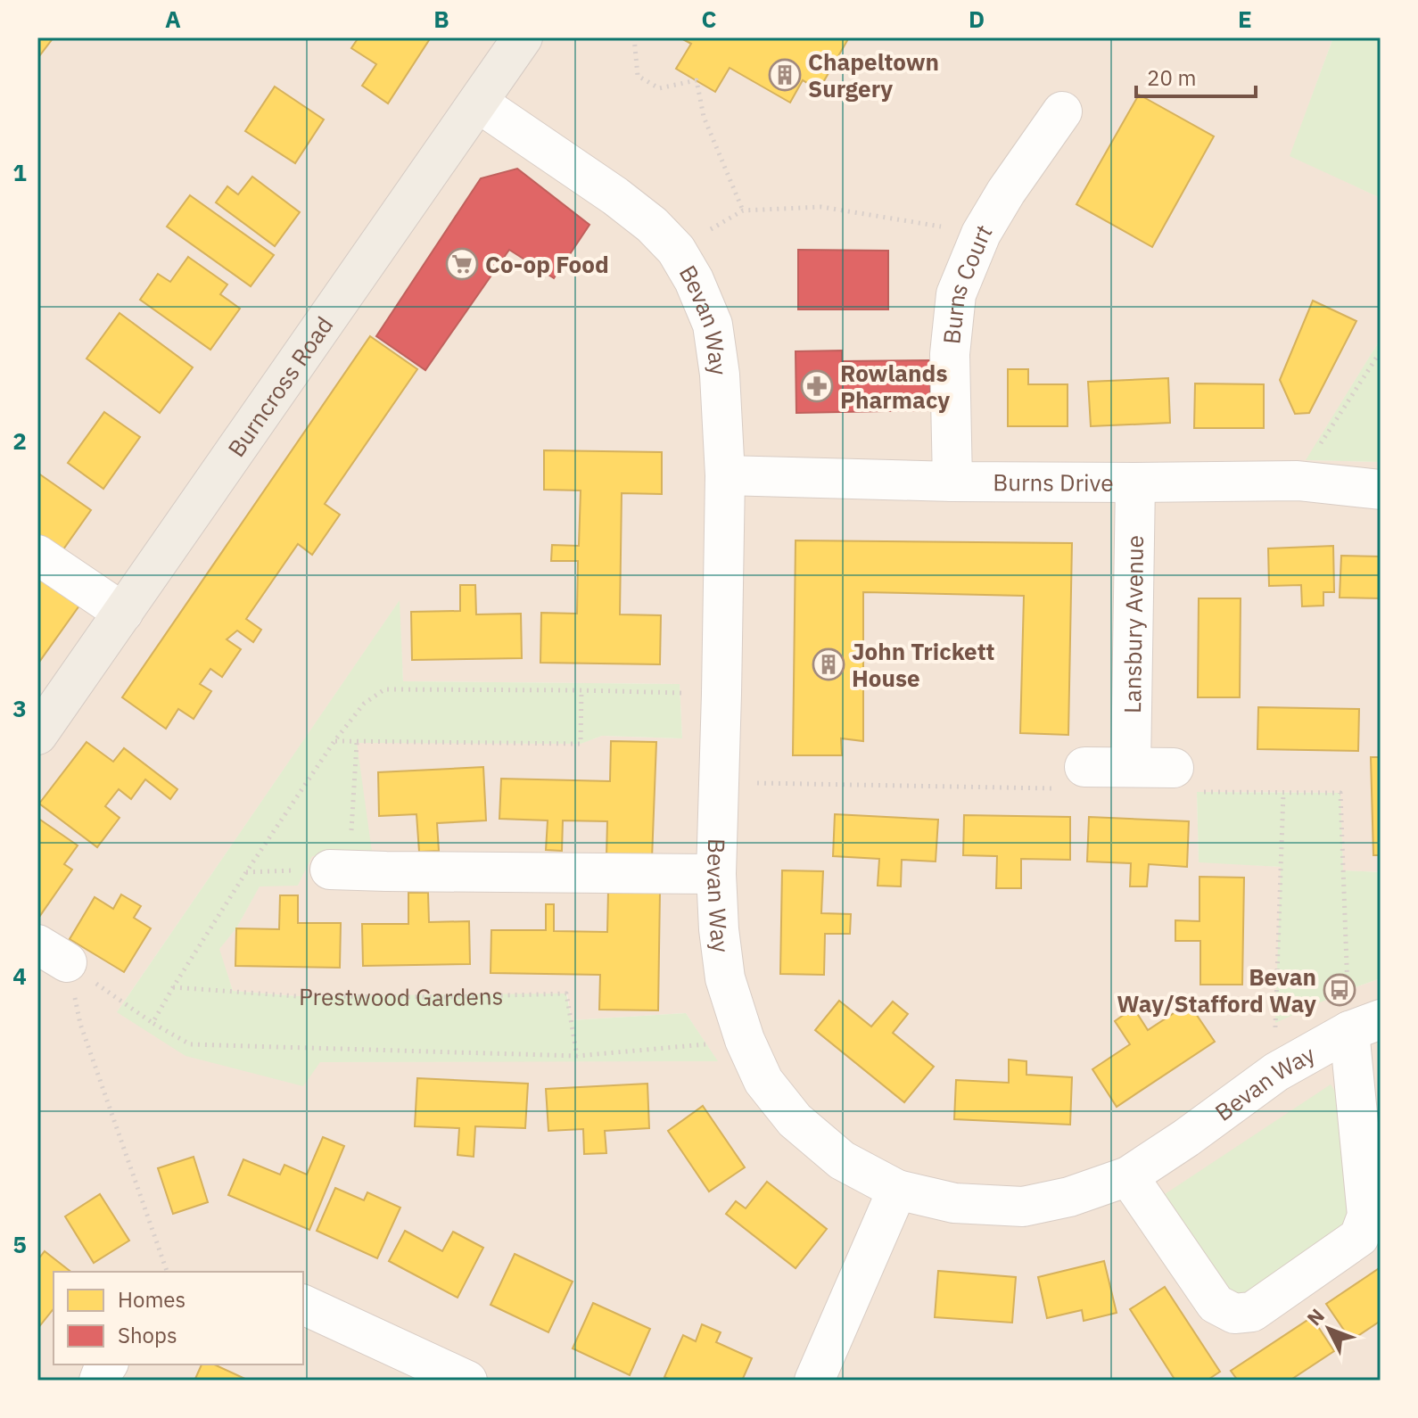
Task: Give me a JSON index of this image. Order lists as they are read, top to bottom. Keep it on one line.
{"streets":{"main road":["Burncross Road"],"street":["Burns Court","Bevan Way","Burns Drive","Lansbury Avenue"],"path":["Prestwood Gardens"]},"crossings":[["Burns Court","Burns Drive"],["Bevan Way","Burncross Road"],["Bevan Way","Burns Drive"],["Burns Drive","Lansbury Avenue"]],"places":{"building":["Chapeltown Surgery","John Trickett House"],"supermarket":["Co-op Food"],"pharmacy":["Rowlands Pharmacy"],"bus stop":["Bevan Way/Stafford Way"]},"legend":["Homes","Shops"],"scale_bar":"20 m","north":"top left","grid":{"columns":["A","B","C","D","E"],"rows":["1","2","3","4","5"]}}
